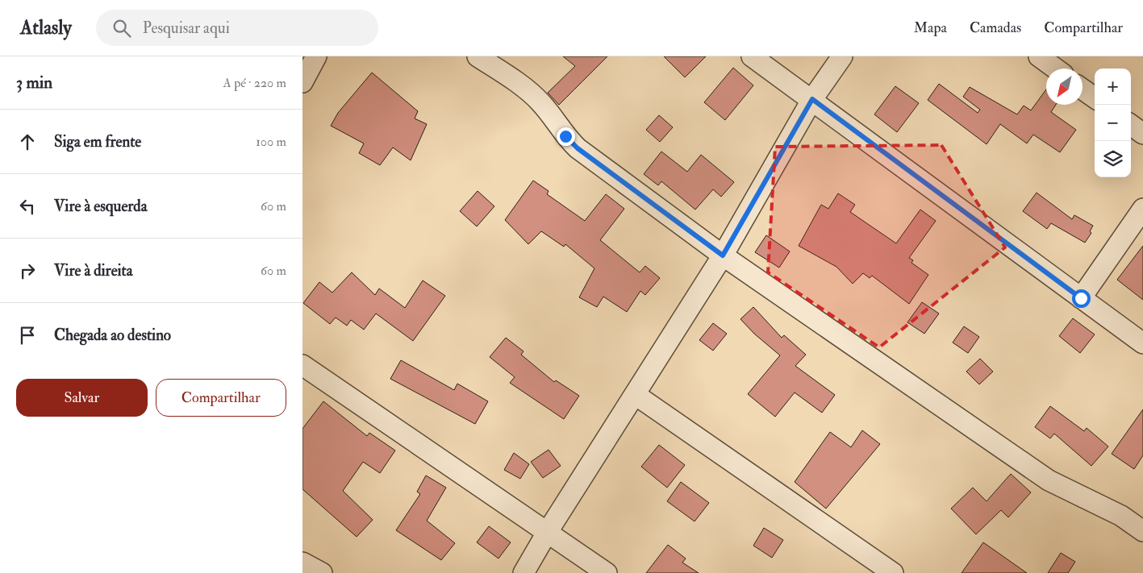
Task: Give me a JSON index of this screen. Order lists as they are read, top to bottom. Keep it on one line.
{"north":"bottom left","page":{"header":"Atlasly","search":"Pesquisar aqui","nav":["Mapa","Camadas","Compartilhar"],"heading":["3 min","A pé · 220 m"],"map_buttons":["+","−"],"list":[["Siga em frente","100 m"],["Vire à esquerda","60 m"],["Vire à direita","60 m"],"Chegada ao destino"],"buttons":["Salvar","Compartilhar"]}}
